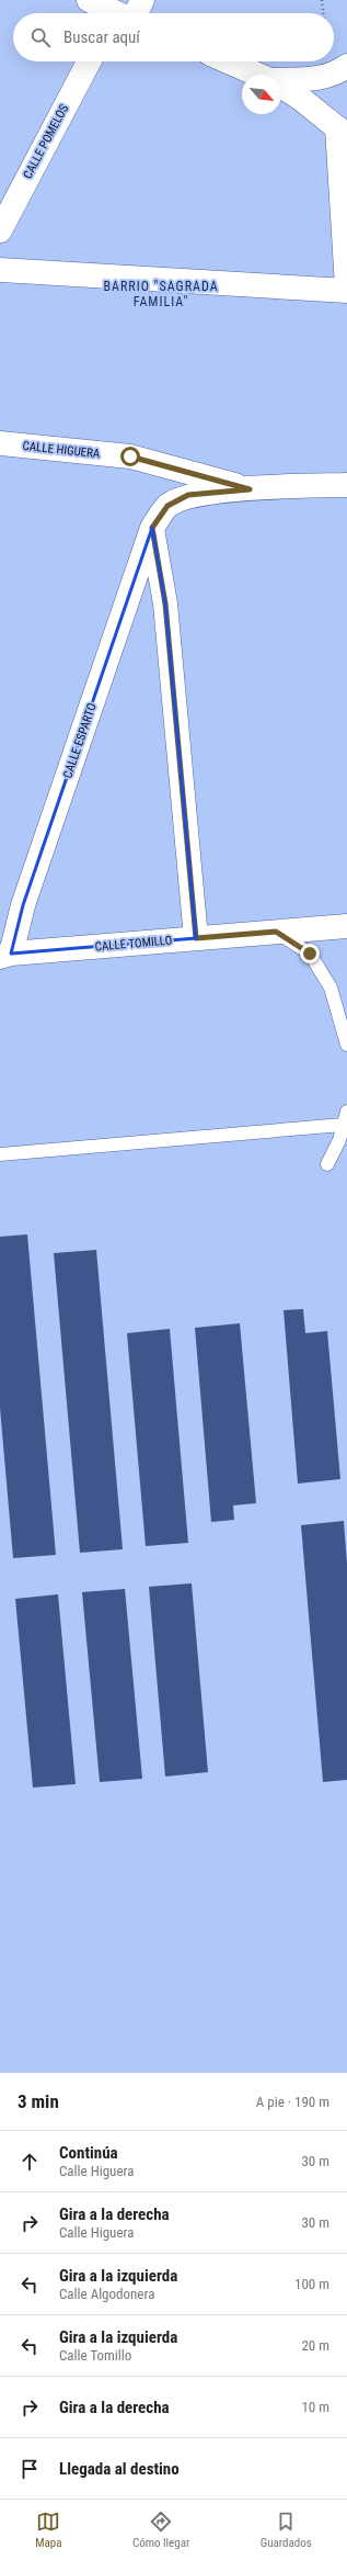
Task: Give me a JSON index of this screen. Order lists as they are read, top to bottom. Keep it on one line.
{"streets":{"street":["CALLE POMELOS","CALLE HIGUERA","CALLE ESPARTO","CALLE TOMILLO"]},"crossings":[["CALLE HIGUERA","CALLE ESPARTO"],["CALLE ESPARTO","CALLE TOMILLO"]],"districts":["BARRIO \"SAGRADA FAMILIA\""],"north":"bottom right","page":{"search":"Buscar aquí","heading":["3 min","A pie · 190 m"],"list":[["Continúa","Calle Higuera","30 m"],["Gira a la derecha","Calle Higuera","30 m"],["Gira a la izquierda","Calle Algodonera","100 m"],["Gira a la izquierda","Calle Tomillo","20 m"],["Gira a la derecha","10 m"],"Llegada al destino"],"nav":["Mapa","Cómo llegar","Guardados"]}}
